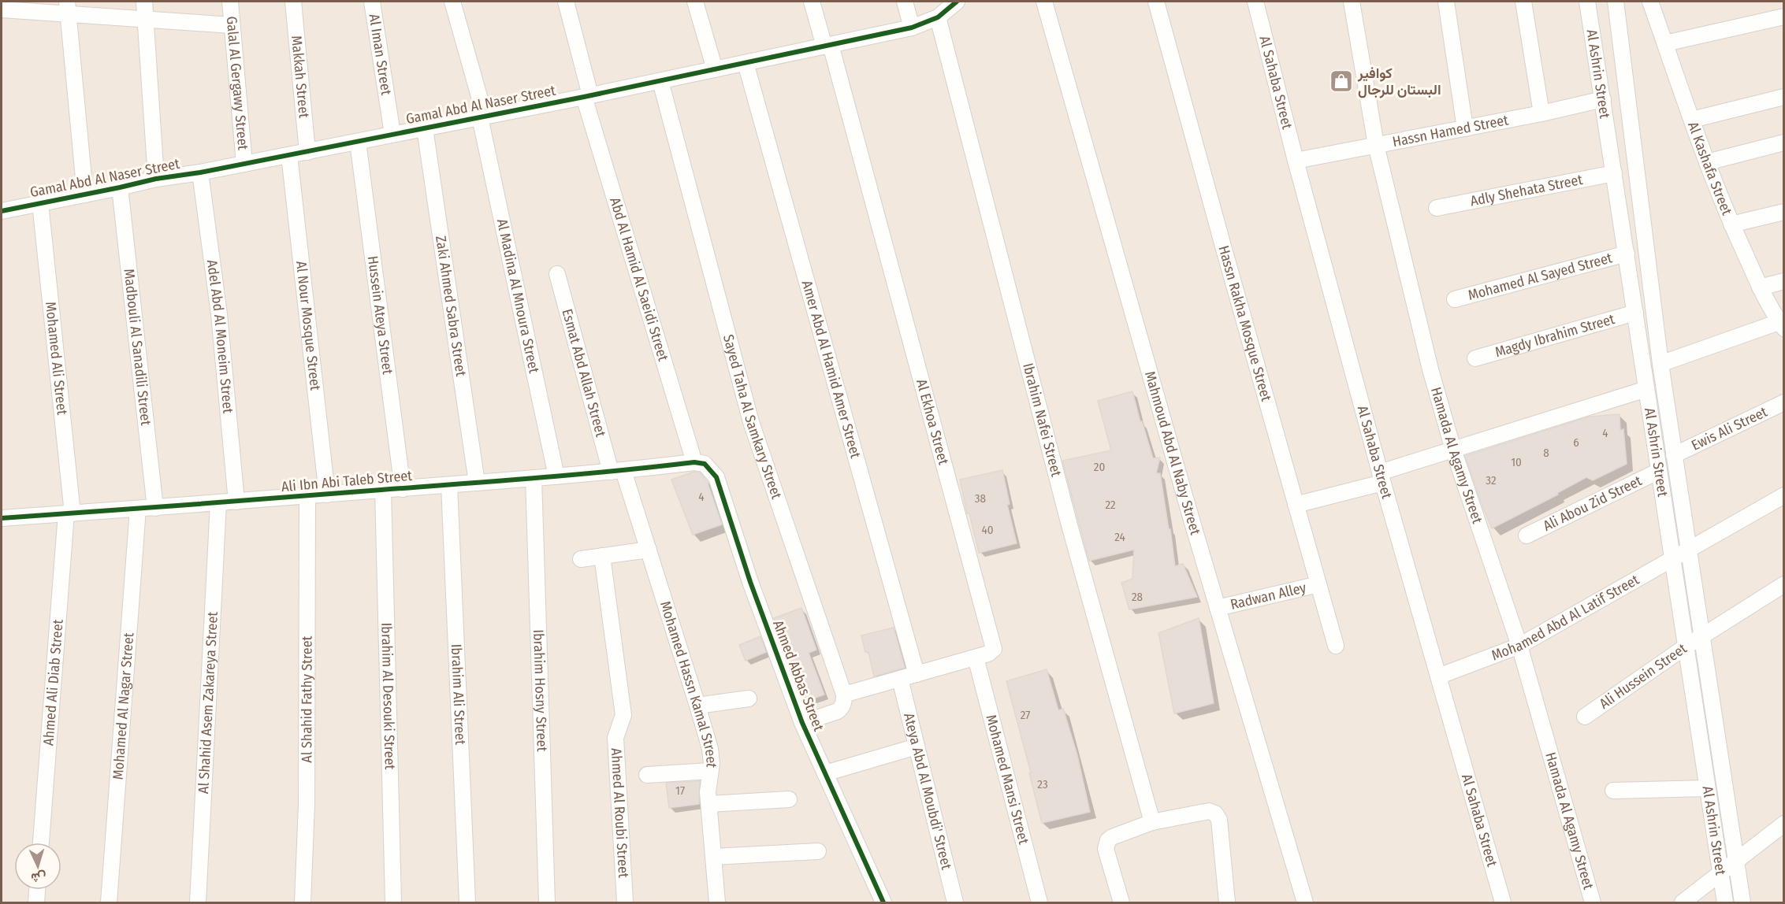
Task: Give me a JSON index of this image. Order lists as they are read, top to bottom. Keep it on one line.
{"streets":{"street":["Al Iman Street","Al Ashrin Street","Makkah Street","Galal Al Gergawy Street","Al Sahaba Street","Gamal Abd Al Naser Street","Hassn Hamed Street","Al Kashafa Street","Adly Shehata Street","Mohamed Al Sayed Street","Abd Al Hamid Al Saeidi Street","Al Madina Al Mnoura Street","Zaki Ahmed Sabra Street","Hussein Ateya Street","Hassn Rakha Mosque Street","Al Nour Mosque Street","Magdy Ibrahim Street","Adel Abd Al Moneim Street","Madbouli Al Sanadili Street","Mohamed Ali Street","Amer Abd Al Hamid Amer Street","Esmat Abd Allah Street","Sayed Taha Al Samkary Street","Ibrahim Nafei Street","Al Ekhoa Street","Ewis Ali Street","Mahmoud Abd Al Naby Street","Hamada Al Agamy Street","Ali Ibn Abi Taleb Street","Ali Abou Zid Street","Radwan Alley","Mohamed Abd Al Latif Street","Ahmed Abbas Street","Ali Hussein Street","Ahmed Ali Diab Street","Mohamed Hassn Kamal Street","Ibrahim Hosny Street","Ibrahim Ali Street","Ibrahim Al Desouki Street","Al Shahid Fathy Street","Al Shahid Asem Zakareya Street","Mohamed Al Nagar Street","Mohamed Mansi Street","Ateya Abd Al Moubdi' Street","Ahmed Al Roubi Street"]},"crossings":[["Al Iman Street","Gamal Abd Al Naser Street"],["Al Ashrin Street","Hassn Hamed Street"],["Al Ashrin Street","Adly Shehata Street"],["Al Ashrin Street","Mohamed Al Sayed Street"],["Al Ashrin Street","Magdy Ibrahim Street"],["Al Ashrin Street","Ewis Ali Street"],["Al Ashrin Street","Ali Abou Zid Street"],["Al Ashrin Street","Mohamed Abd Al Latif Street"],["Al Ashrin Street","Ali Hussein Street"],["Makkah Street","Gamal Abd Al Naser Street"],["Galal Al Gergawy Street","Gamal Abd Al Naser Street"],["Al Sahaba Street","Hassn Hamed Street"],["Al Sahaba Street","Mohamed Abd Al Latif Street"],["Gamal Abd Al Naser Street","Abd Al Hamid Al Saeidi Street"],["Gamal Abd Al Naser Street","Al Madina Al Mnoura Street"],["Gamal Abd Al Naser Street","Zaki Ahmed Sabra Street"],["Gamal Abd Al Naser Street","Hussein Ateya Street"],["Gamal Abd Al Naser Street","Al Nour Mosque Street"],["Gamal Abd Al Naser Street","Adel Abd Al Moneim Street"],["Gamal Abd Al Naser Street","Madbouli Al Sanadili Street"],["Gamal Abd Al Naser Street","Mohamed Ali Street"],["Gamal Abd Al Naser Street","Amer Abd Al Hamid Amer Street"],["Gamal Abd Al Naser Street","Sayed Taha Al Samkary Street"],["Gamal Abd Al Naser Street","Ibrahim Nafei Street"],["Gamal Abd Al Naser Street","Al Ekhoa Street"],["Hassn Hamed Street","Hamada Al Agamy Street"],["Abd Al Hamid Al Saeidi Street","Ali Ibn Abi Taleb Street"],["Abd Al Hamid Al Saeidi Street","Ahmed Abbas Street"],["Al Madina Al Mnoura Street","Ali Ibn Abi Taleb Street"],["Zaki Ahmed Sabra Street","Ali Ibn Abi Taleb Street"],["Hussein Ateya Street","Ali Ibn Abi Taleb Street"],["Hassn Rakha Mosque Street","Radwan Alley"],["Al Nour Mosque Street","Ali Ibn Abi Taleb Street"],["Adel Abd Al Moneim Street","Ali Ibn Abi Taleb Street"],["Madbouli Al Sanadili Street","Ali Ibn Abi Taleb Street"],["Mohamed Ali Street","Ali Ibn Abi Taleb Street"],["Mohamed Ali Street","Ahmed Ali Diab Street"],["Amer Abd Al Hamid Amer Street","Al Ekhoa Street"],["Esmat Abd Allah Street","Ali Ibn Abi Taleb Street"],["Esmat Abd Allah Street","Mohamed Hassn Kamal Street"],["Sayed Taha Al Samkary Street","Al Ekhoa Street"],["Al Ekhoa Street","Mohamed Mansi Street"],["Al Ekhoa Street","Ateya Abd Al Moubdi' Street"],["Mahmoud Abd Al Naby Street","Radwan Alley"],["Hamada Al Agamy Street","Mohamed Abd Al Latif Street"],["Ali Ibn Abi Taleb Street","Ahmed Abbas Street"],["Ali Ibn Abi Taleb Street","Ahmed Ali Diab Street"],["Ali Ibn Abi Taleb Street","Mohamed Hassn Kamal Street"],["Ali Ibn Abi Taleb Street","Ibrahim Hosny Street"],["Ali Ibn Abi Taleb Street","Ibrahim Ali Street"],["Ali Ibn Abi Taleb Street","Ibrahim Al Desouki Street"],["Ali Ibn Abi Taleb Street","Al Shahid Fathy Street"],["Ali Ibn Abi Taleb Street","Al Shahid Asem Zakareya Street"],["Ali Ibn Abi Taleb Street","Mohamed Al Nagar Street"]],"places":{"shop":["كوافير البستان للرجال"]},"house_numbers":["4","6","8","10","20","32","4","38","22","40","24","28","27","23","17"],"north":"bottom"}
